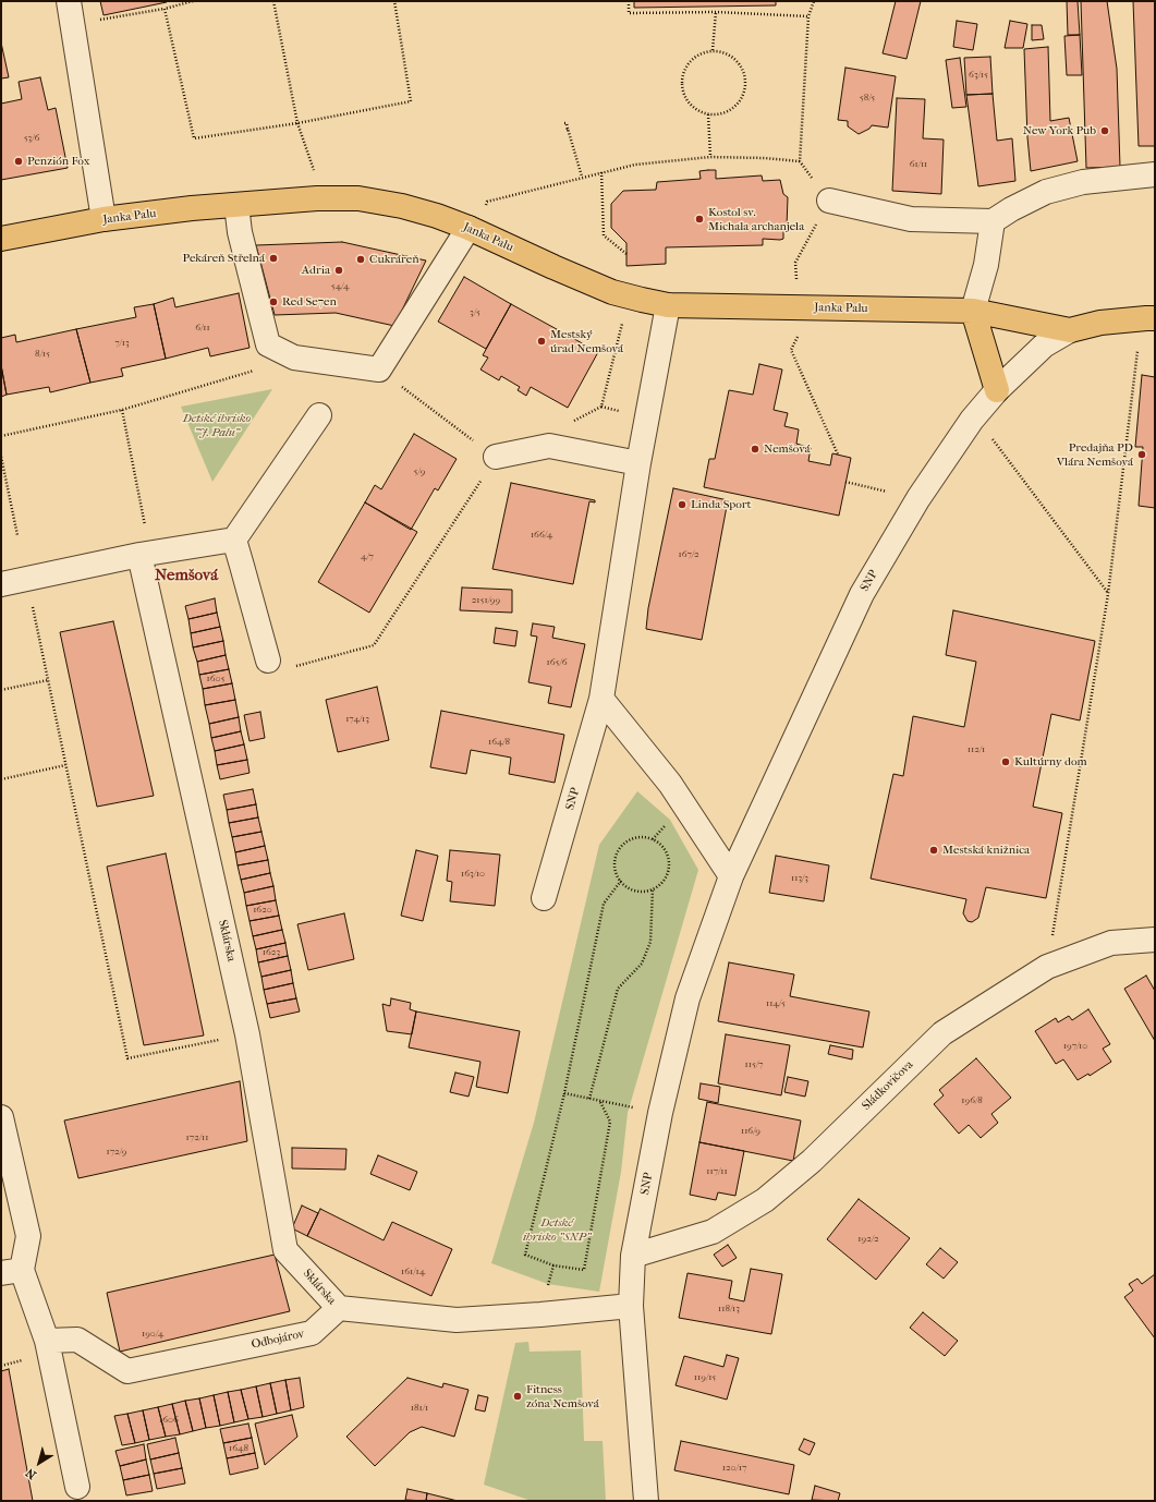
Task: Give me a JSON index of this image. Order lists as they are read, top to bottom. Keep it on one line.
{"streets":{"main road":["Janka Palu"],"street":["SNP","Sklárska","Sládkovičova","Odbojárov"]},"crossings":[["Janka Palu","SNP"],["SNP","Sládkovičova"],["Sklárska","Odbojárov"]],"districts":["Nemšová"],"parks":["Detské ihrisko \"J. Palu\"","Detské ihrisko \"SNP\""],"places":["New York Pub","Penzión Fox","Kostol sv. Michala archanjela","Pekáreň Střelná","Cukráreň","Adria","Red Se7en","Mestský úrad Nemšová","Nemšová","Predajňa PD Vlára Nemšová","Linda Sport","Kultúrny dom","Mestská knižnica","Fitness zóna Nemšová"],"house_numbers":["63/15","58/5","53/6","61/11","54/4","3/5","6/11","7/13","8/15","5/9","166/4","167/2","4/7","2151/99","165/6","1605","174/13","164/8","112/1","163/10","113/3","1620","1623","114/5","197/10","115/7","196/8","116/9","172/11","172/9","117/11","192/2","161/14","118/13","190/4","119/15","181/1","1606","1648","120/17"],"north":"bottom left"}
